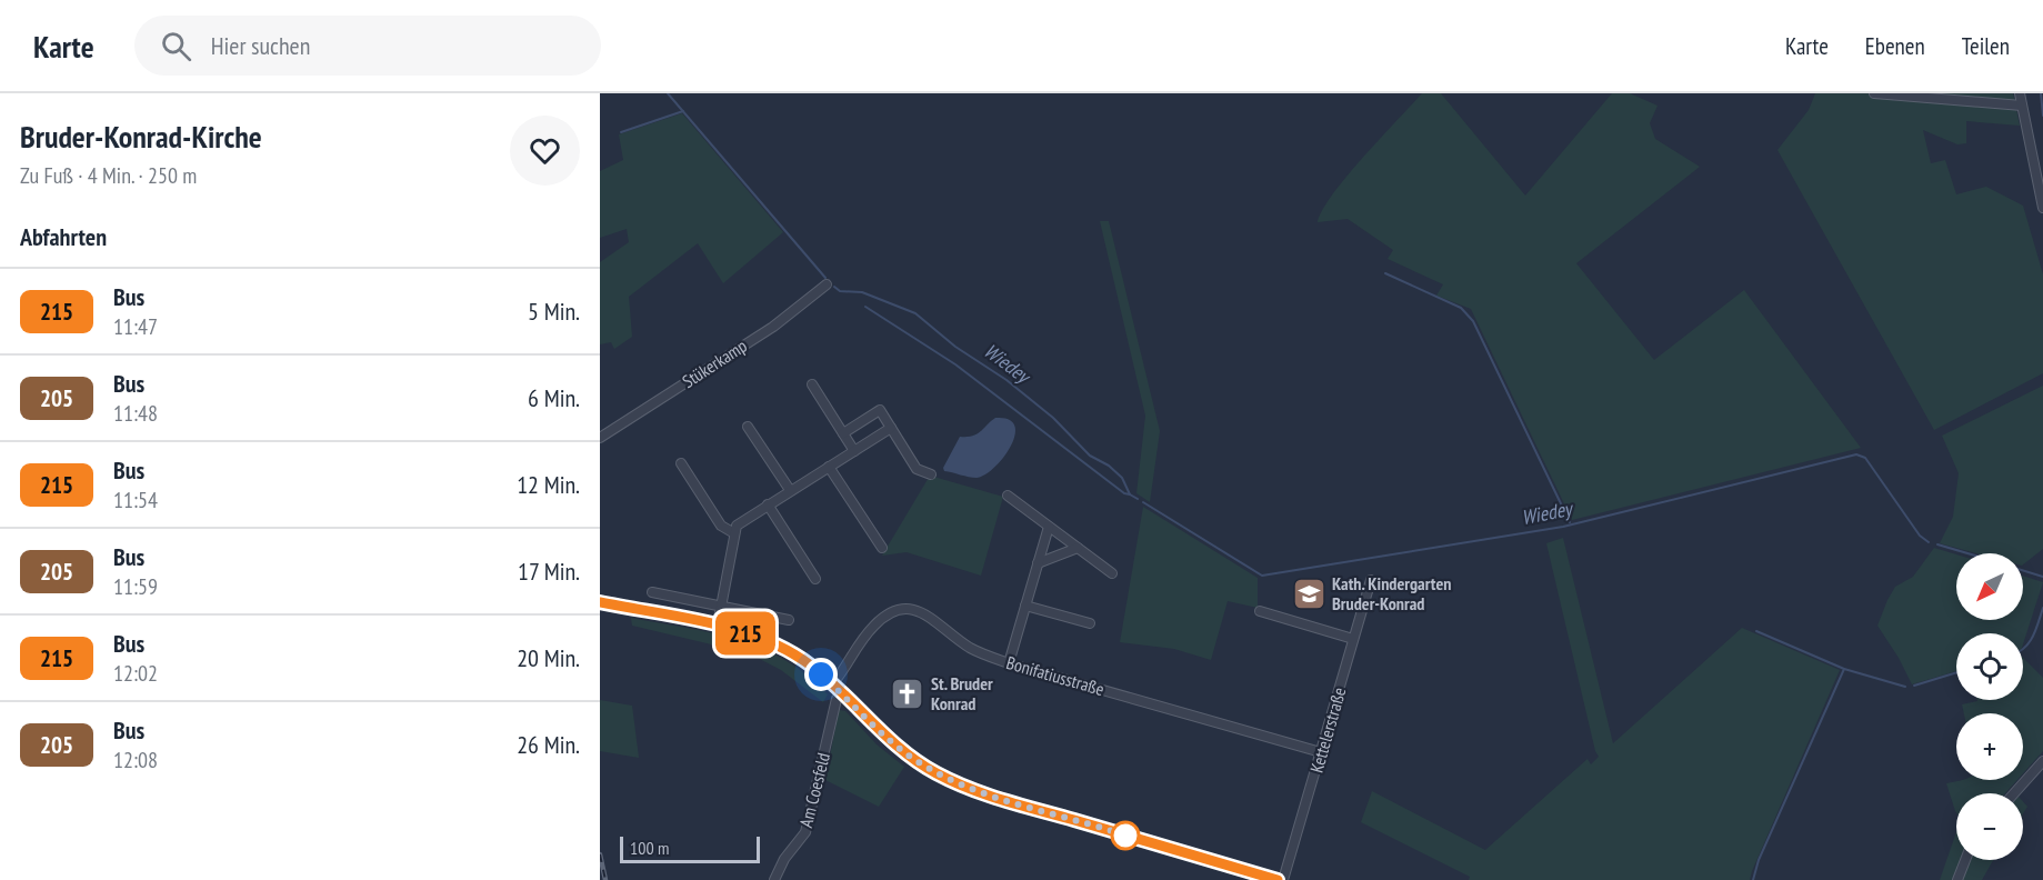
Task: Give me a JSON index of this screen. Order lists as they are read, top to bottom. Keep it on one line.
{"streets":{"street":["Stükerkamp","Bonifatiusstraße","Kettelerstraße","Am Coesfeld"]},"crossings":[["Bonifatiusstraße","Kettelerstraße"]],"water":["Wiedey"],"places":{"school or university":["Kath. Kindergarten Bruder-Konrad"],"church":["St. Bruder Konrad"]},"lines":["bus line 215"],"scale_bar":"100 m","north":"bottom left","page":{"header":"Karte","search":"Hier suchen","nav":["Karte","Ebenen","Teilen"],"heading":[["Bruder-Konrad-Kirche","Zu Fuß · 4 Min. · 250 m"],"Abfahrten"],"on_map":"215","list":[{"mark":"215","name":"Bus","note":"11:47","value":"5 Min."},{"mark":"205","name":"Bus","note":"11:48","value":"6 Min."},{"mark":"215","name":"Bus","note":"11:54","value":"12 Min."},{"mark":"205","name":"Bus","note":"11:59","value":"17 Min."},{"mark":"215","name":"Bus","note":"12:02","value":"20 Min."},{"mark":"205","name":"Bus","note":"12:08","value":"26 Min."}],"map_buttons":["+","−"],"scale":"100 m"}}
